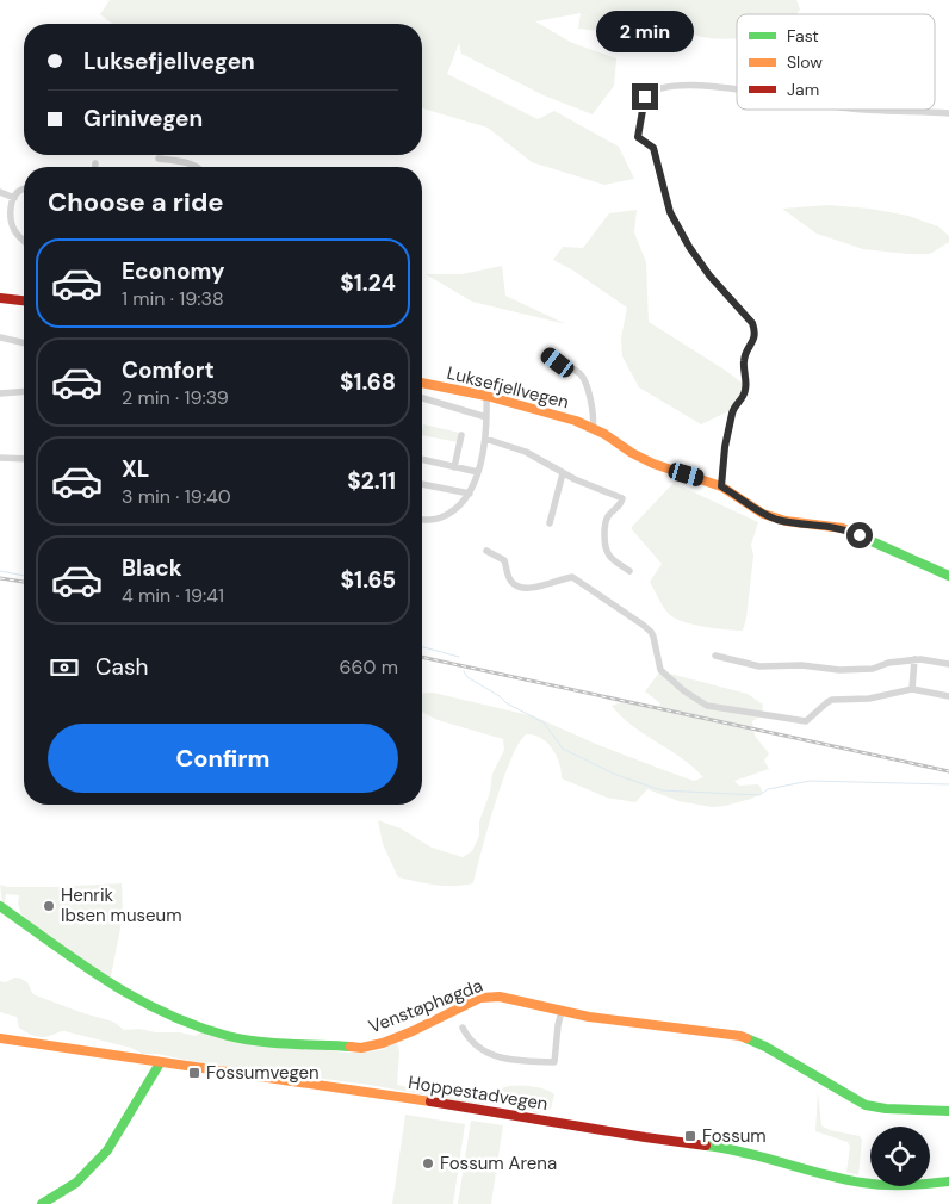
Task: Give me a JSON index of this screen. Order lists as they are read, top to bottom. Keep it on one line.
{"streets":{"main road":["Luksefjellvegen","Venstøphøgda","Hoppestadvegen"]},"places":{"other":["Henrik Ibsen museum","Fossum Arena"],"transit":["Fossumvegen","Fossum"]},"legend":["Fast","Slow","Jam"],"page":{"bubble":"2 min","banner":["Luksefjellvegen","Grinivegen"],"heading":"Choose a ride","list":[{"name":"Economy","note":"1 min · 19:38","value":"$1.24"},{"name":"Comfort","note":"2 min · 19:39","value":"$1.68"},{"name":"XL","note":"3 min · 19:40","value":"$2.11"},{"name":"Black","note":"4 min · 19:41","value":"$1.65"}],"pay":["Cash","660 m"],"buttons":"Confirm"}}
